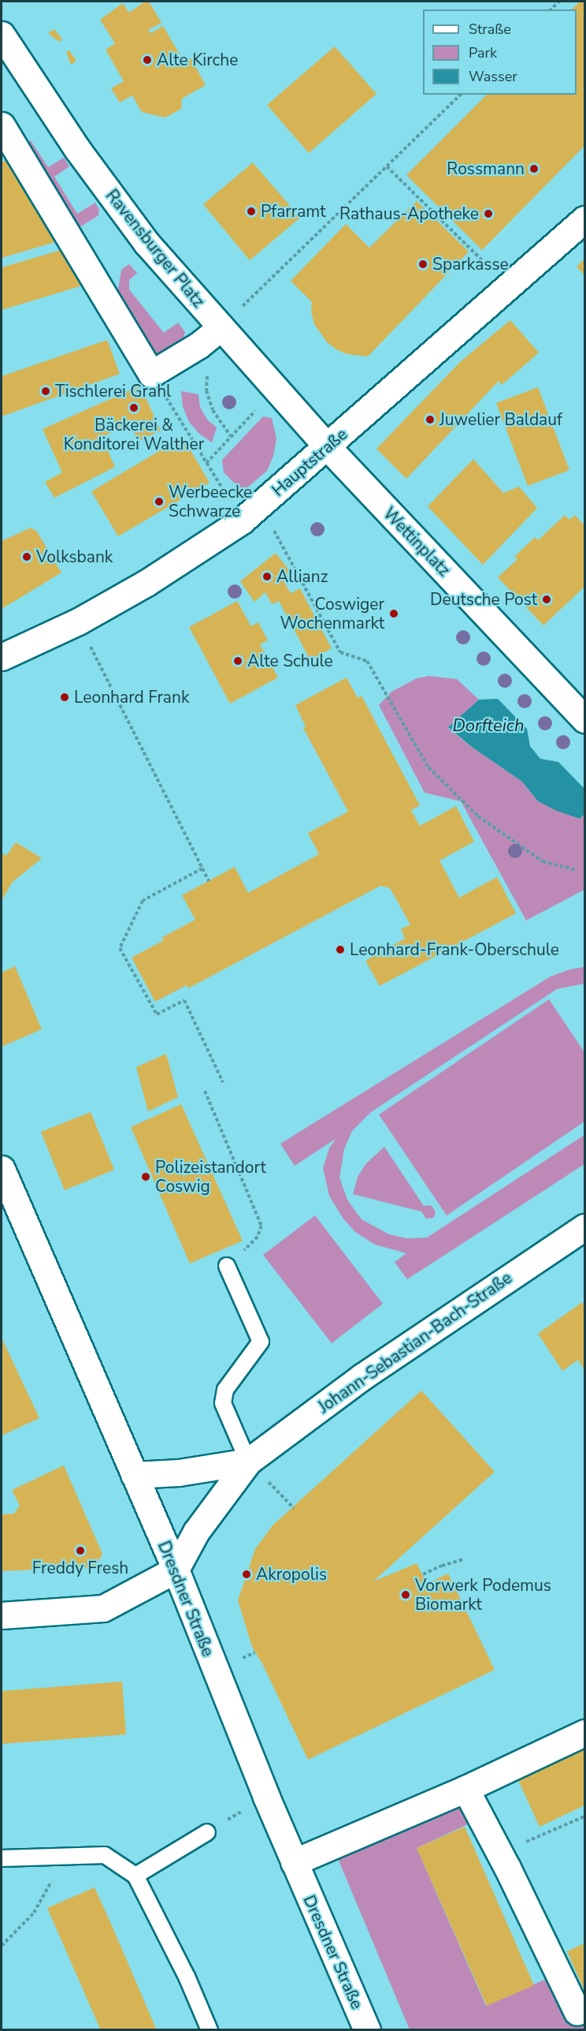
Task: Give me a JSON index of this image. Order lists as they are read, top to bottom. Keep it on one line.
{"streets":{"street":["Ravensburger Platz","Hauptstraße","Wettinplatz","Johann-Sebastian-Bach-Straße","Dresdner Straße"]},"crossings":[["Ravensburger Platz","Hauptstraße"],["Ravensburger Platz","Wettinplatz"],["Hauptstraße","Wettinplatz"],["Johann-Sebastian-Bach-Straße","Dresdner Straße"]],"water":["Dorfteich"],"places":["Alte Kirche","Rossmann","Pfarramt","Rathaus-Apotheke","Sparkasse","Tischlerei Grahl","Bäckerei & Konditorei Walther","Juwelier Baldauf","Werbeecke Schwarze","Volksbank","Allianz","Deutsche Post","Coswiger Wochenmarkt","Alte Schule","Leonhard Frank","Leonhard-Frank-Oberschule","Polizeistandort Coswig","Freddy Fresh","Akropolis","Vorwerk Podemus Biomarkt"],"legend":["Straße","Park","Wasser"]}
